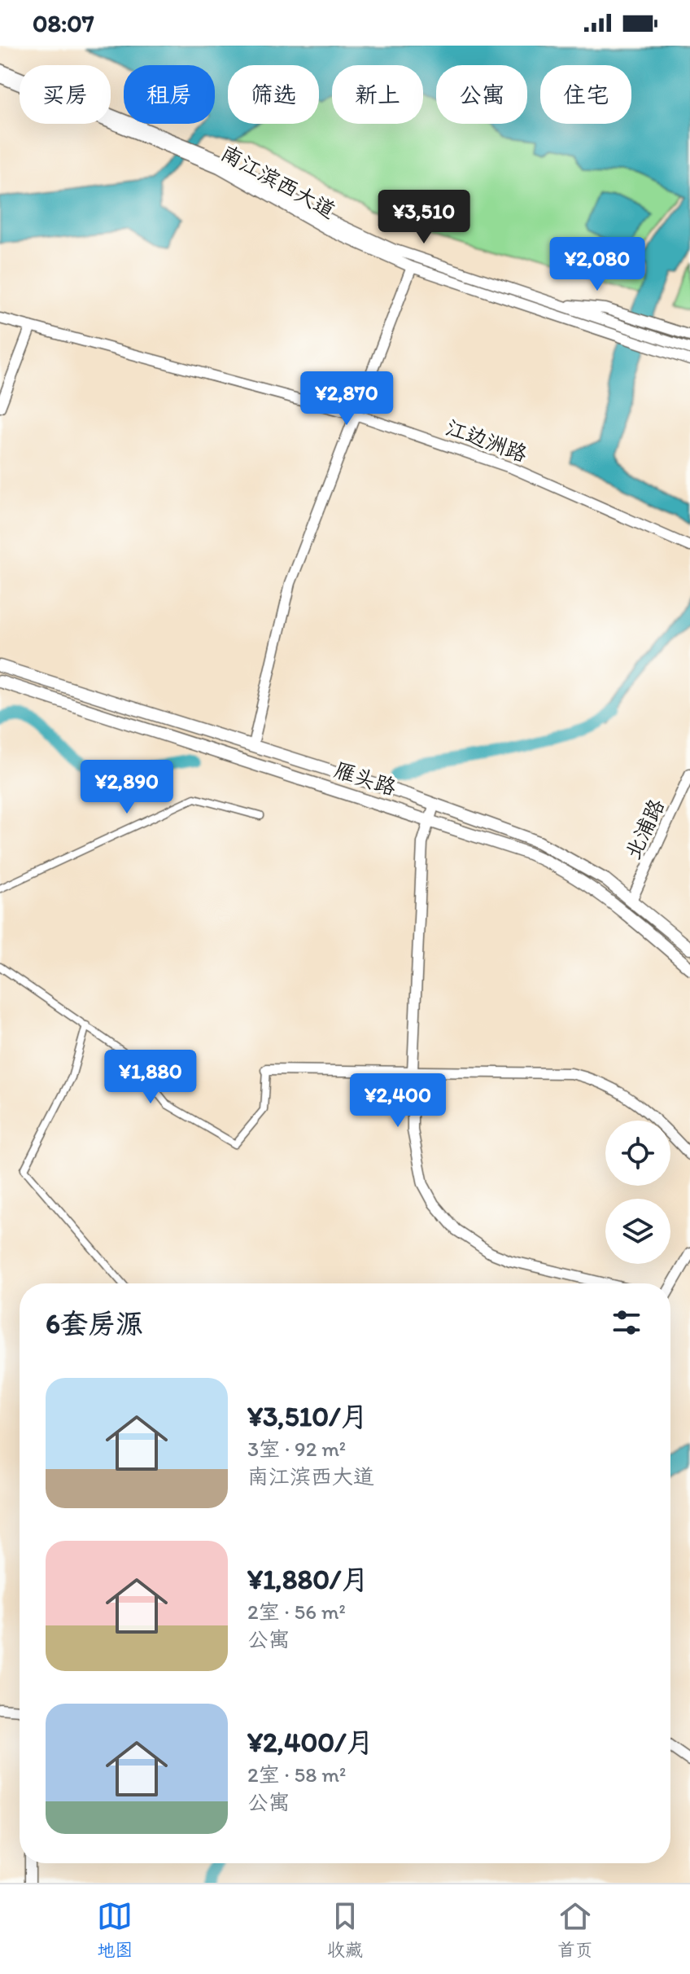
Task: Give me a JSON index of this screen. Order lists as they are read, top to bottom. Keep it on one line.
{"streets":{"main road":["雁头路"],"street":["南江滨西大道","江边洲路","北浦路"]},"crossings":[["雁头路","北浦路"]],"page":{"status":"08:07","chip":["买房","租房","筛选","新上","公寓","住宅"],"price":["¥3,510","¥2,080","¥2,870","¥2,890","¥1,880","¥2,400"],"heading":"6套房源","list":[{"name":"¥3,510/月","note":"3室 · 92 m² · 南江滨西大道"},{"name":"¥1,880/月","note":"2室 · 56 m² · 公寓"},{"name":"¥2,400/月","note":"2室 · 58 m² · 公寓"}],"tabs":["地图","收藏","首页"]}}
